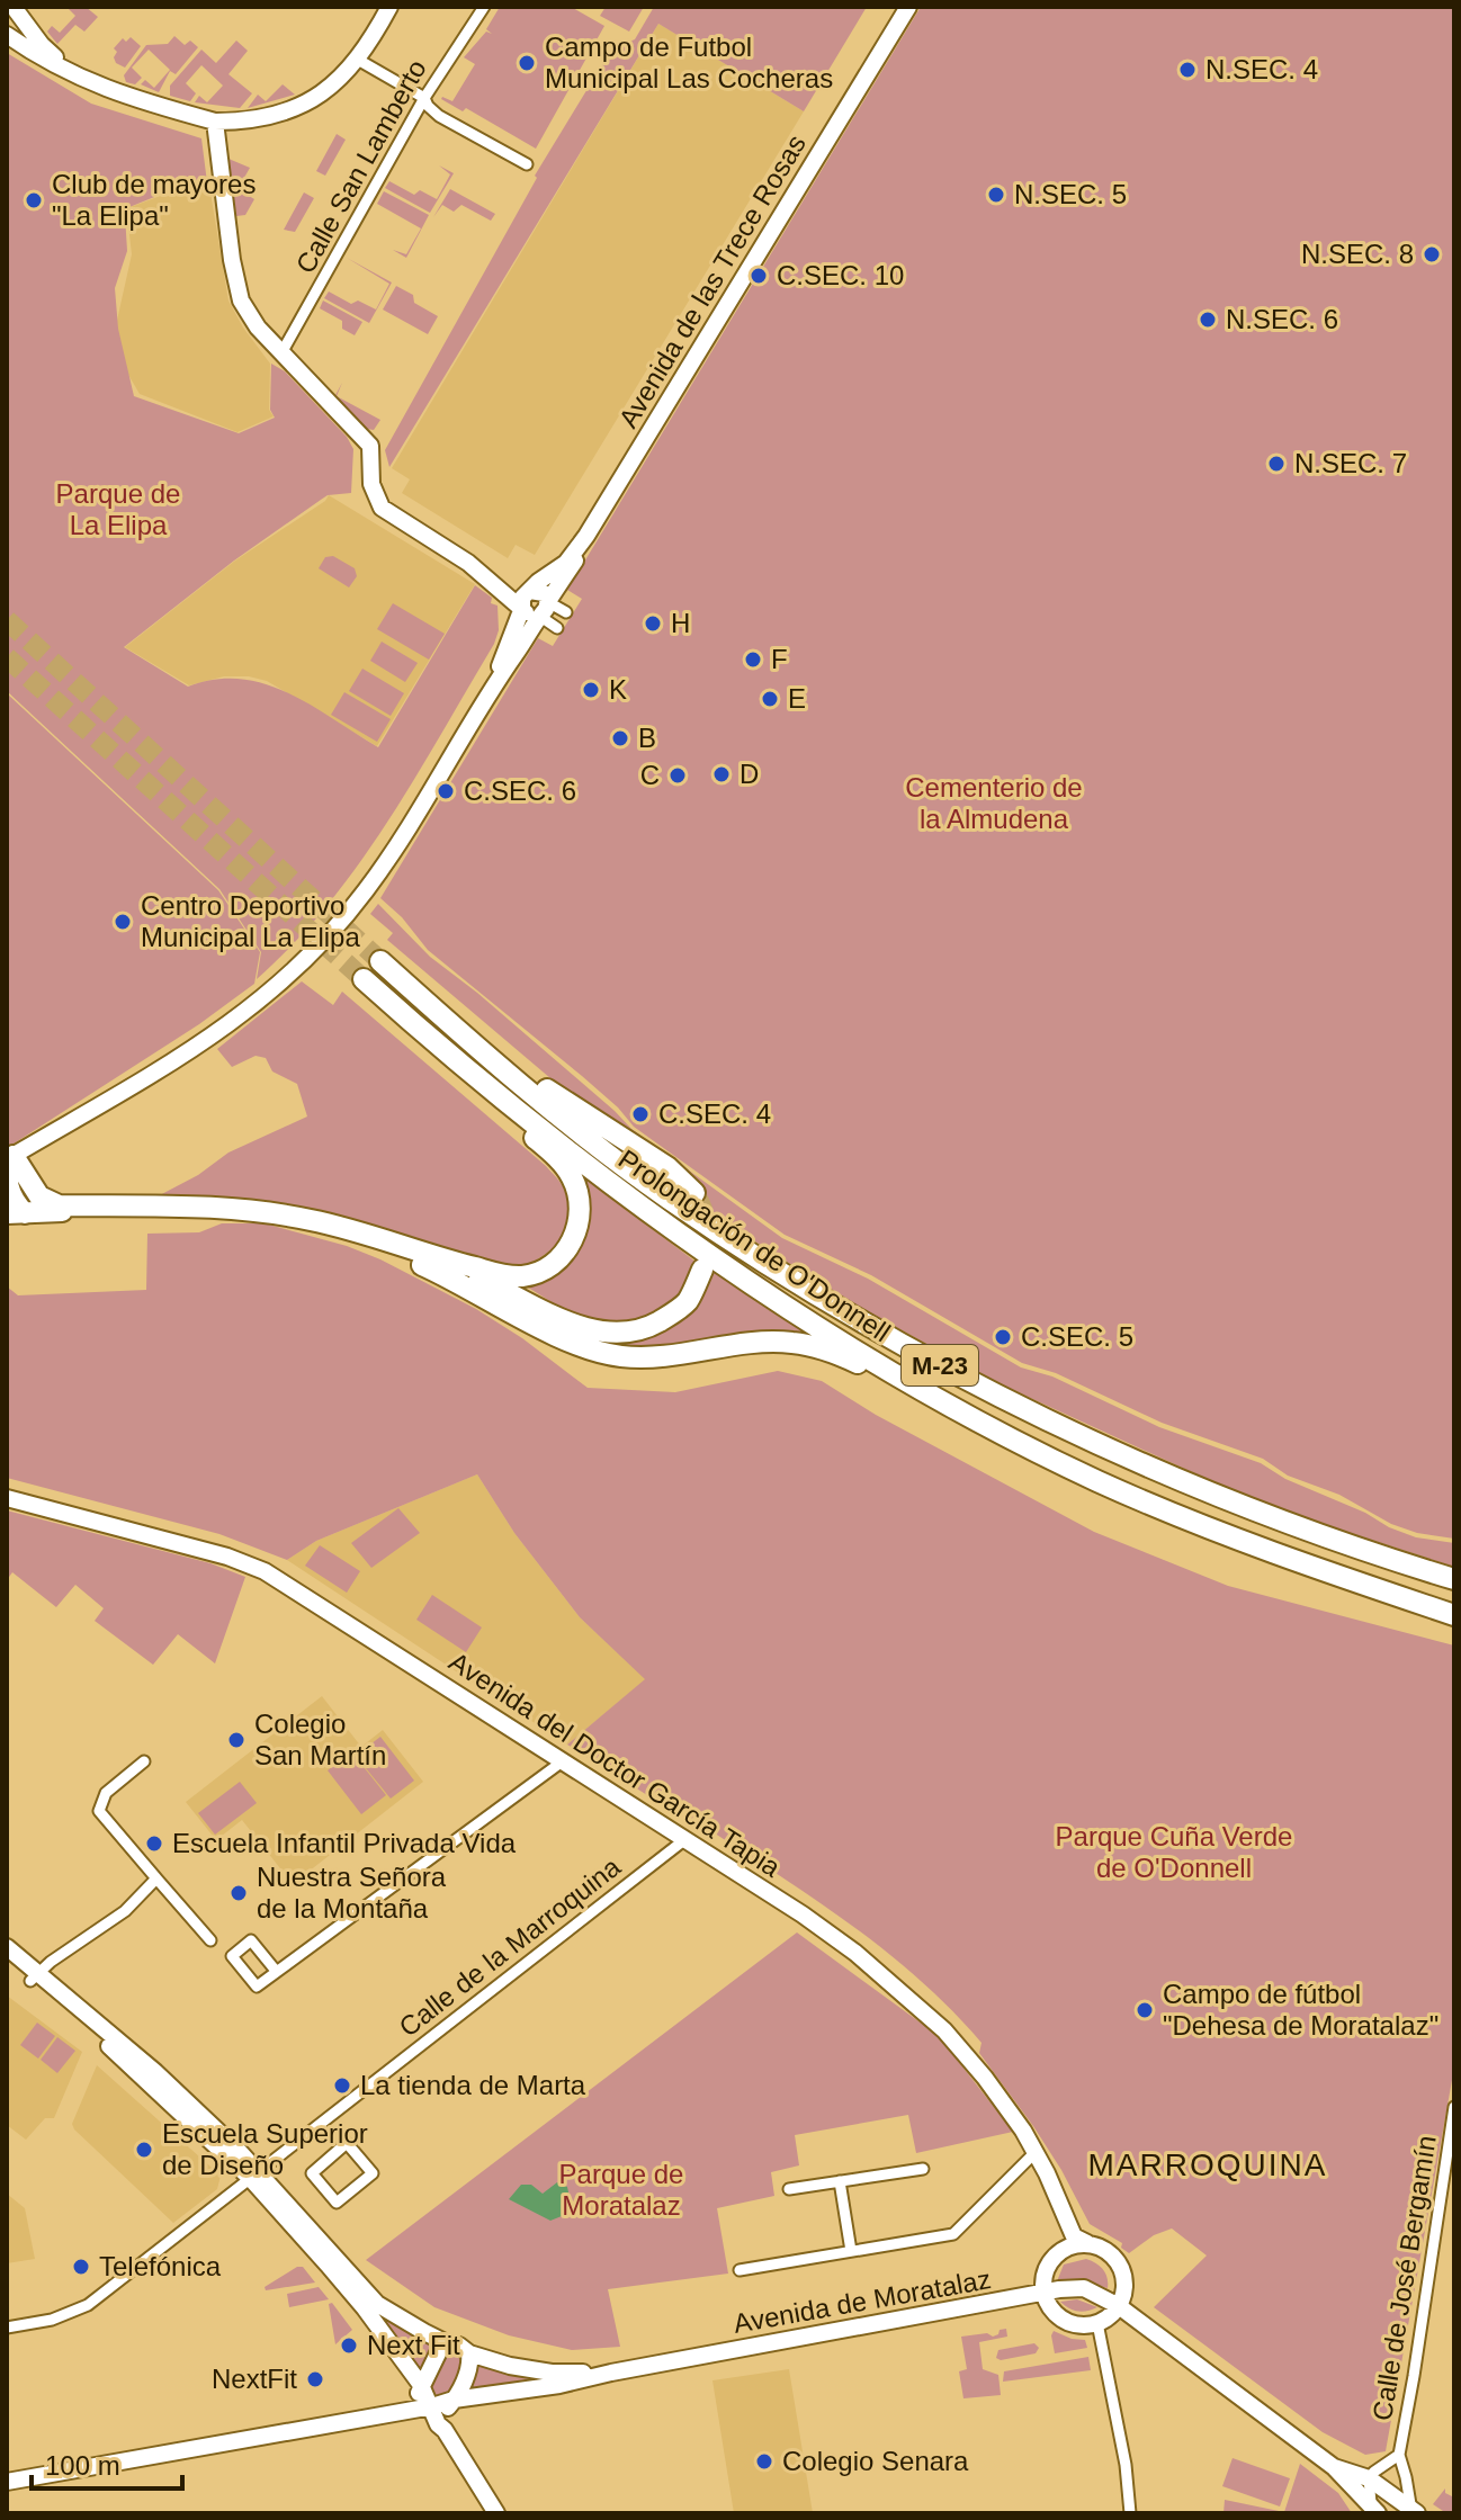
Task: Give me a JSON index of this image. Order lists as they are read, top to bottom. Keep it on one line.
{"streets":{"highway":["Prolongación de O'Donnell","M-23"],"street":["Calle San Lamberto","Avenida de las Trece Rosas","Avenida del Doctor García Tapia","Calle de la Marroquina","Calle de José Bergamín","Avenida de Moratalaz"]},"crossings":[["Avenida del Doctor García Tapia","Calle de la Marroquina"],["Calle de la Marroquina","Avenida de Moratalaz"]],"districts":["MARROQUINA"],"parks":["Parque de La Elipa","Cementerio de la Almudena","Parque Cuña Verde de O'Donnell","Parque de Moratalaz"],"places":["Campo de Futbol Municipal Las Cocheras","N.SEC. 4","N.SEC. 5","Club de mayores \"La Elipa\"","N.SEC. 8","C.SEC. 10","N.SEC. 6","N.SEC. 7","H","F","K","E","B","D","C","C.SEC. 6","Centro Deportivo Municipal La Elipa","C.SEC. 4","C.SEC. 5","Colegio San Martín","Escuela Infantil Privada Vida","Nuestra Señora de la Montaña","Campo de fútbol \"Dehesa de Moratalaz\"","La tienda de Marta","Escuela Superior de Diseño","Telefónica","Next Fit","NextFit","Colegio Senara"],"scale_bar":"100 m"}
